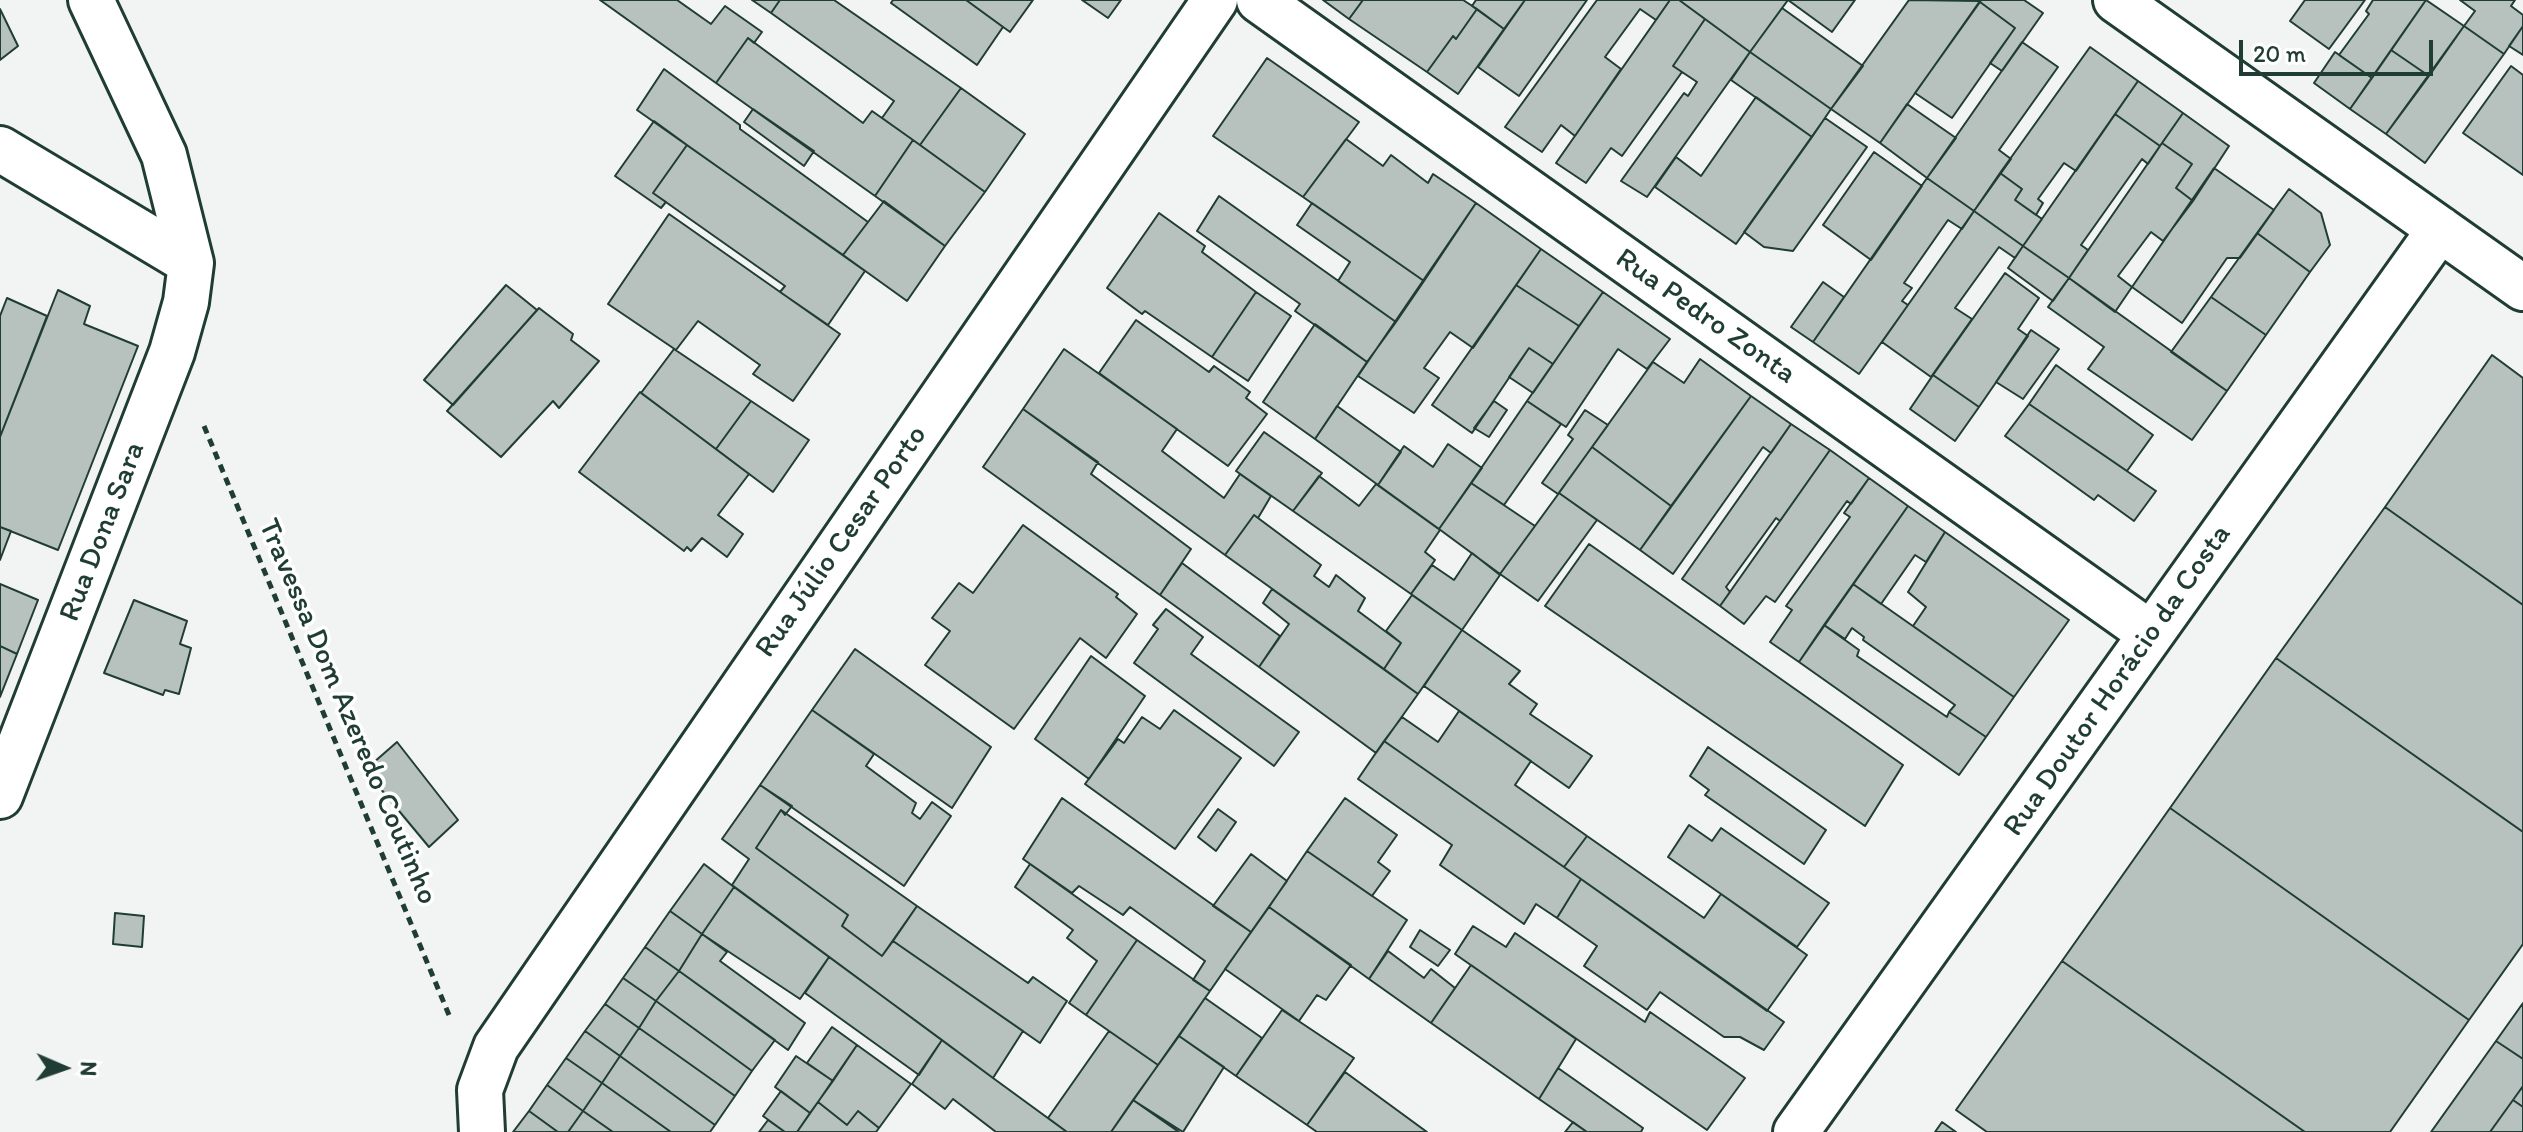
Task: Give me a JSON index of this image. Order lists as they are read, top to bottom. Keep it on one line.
{"streets":{"street":["Rua Pedro Zonta","Rua Dona Sara","Rua Júlio Cesar Porto","Rua Doutor Horácio da Costa"],"path":["Travessa Dom Azeredo Coutinho"]},"crossings":[["Rua Pedro Zonta","Rua Doutor Horácio da Costa"],["Rua Dona Sara","Travessa Dom Azeredo Coutinho"],["Rua Júlio Cesar Porto","Travessa Dom Azeredo Coutinho"]],"scale_bar":"20 m","north":"right"}
